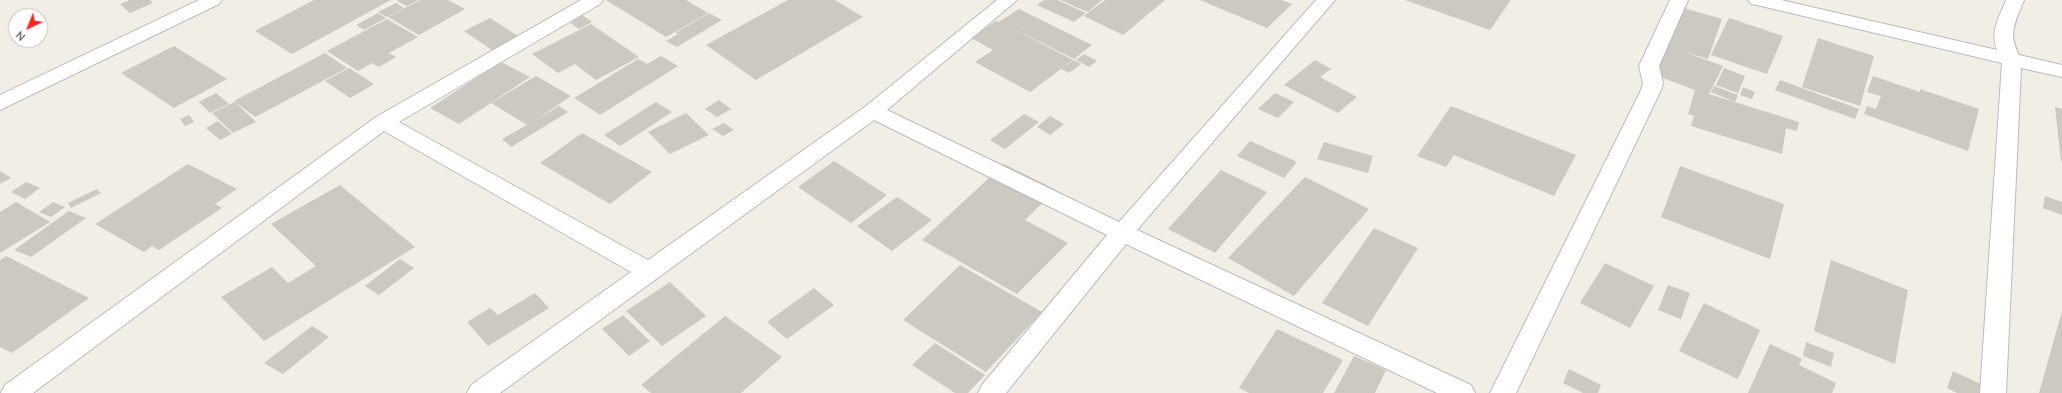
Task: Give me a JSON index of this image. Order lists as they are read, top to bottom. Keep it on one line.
{"north":"bottom left"}
